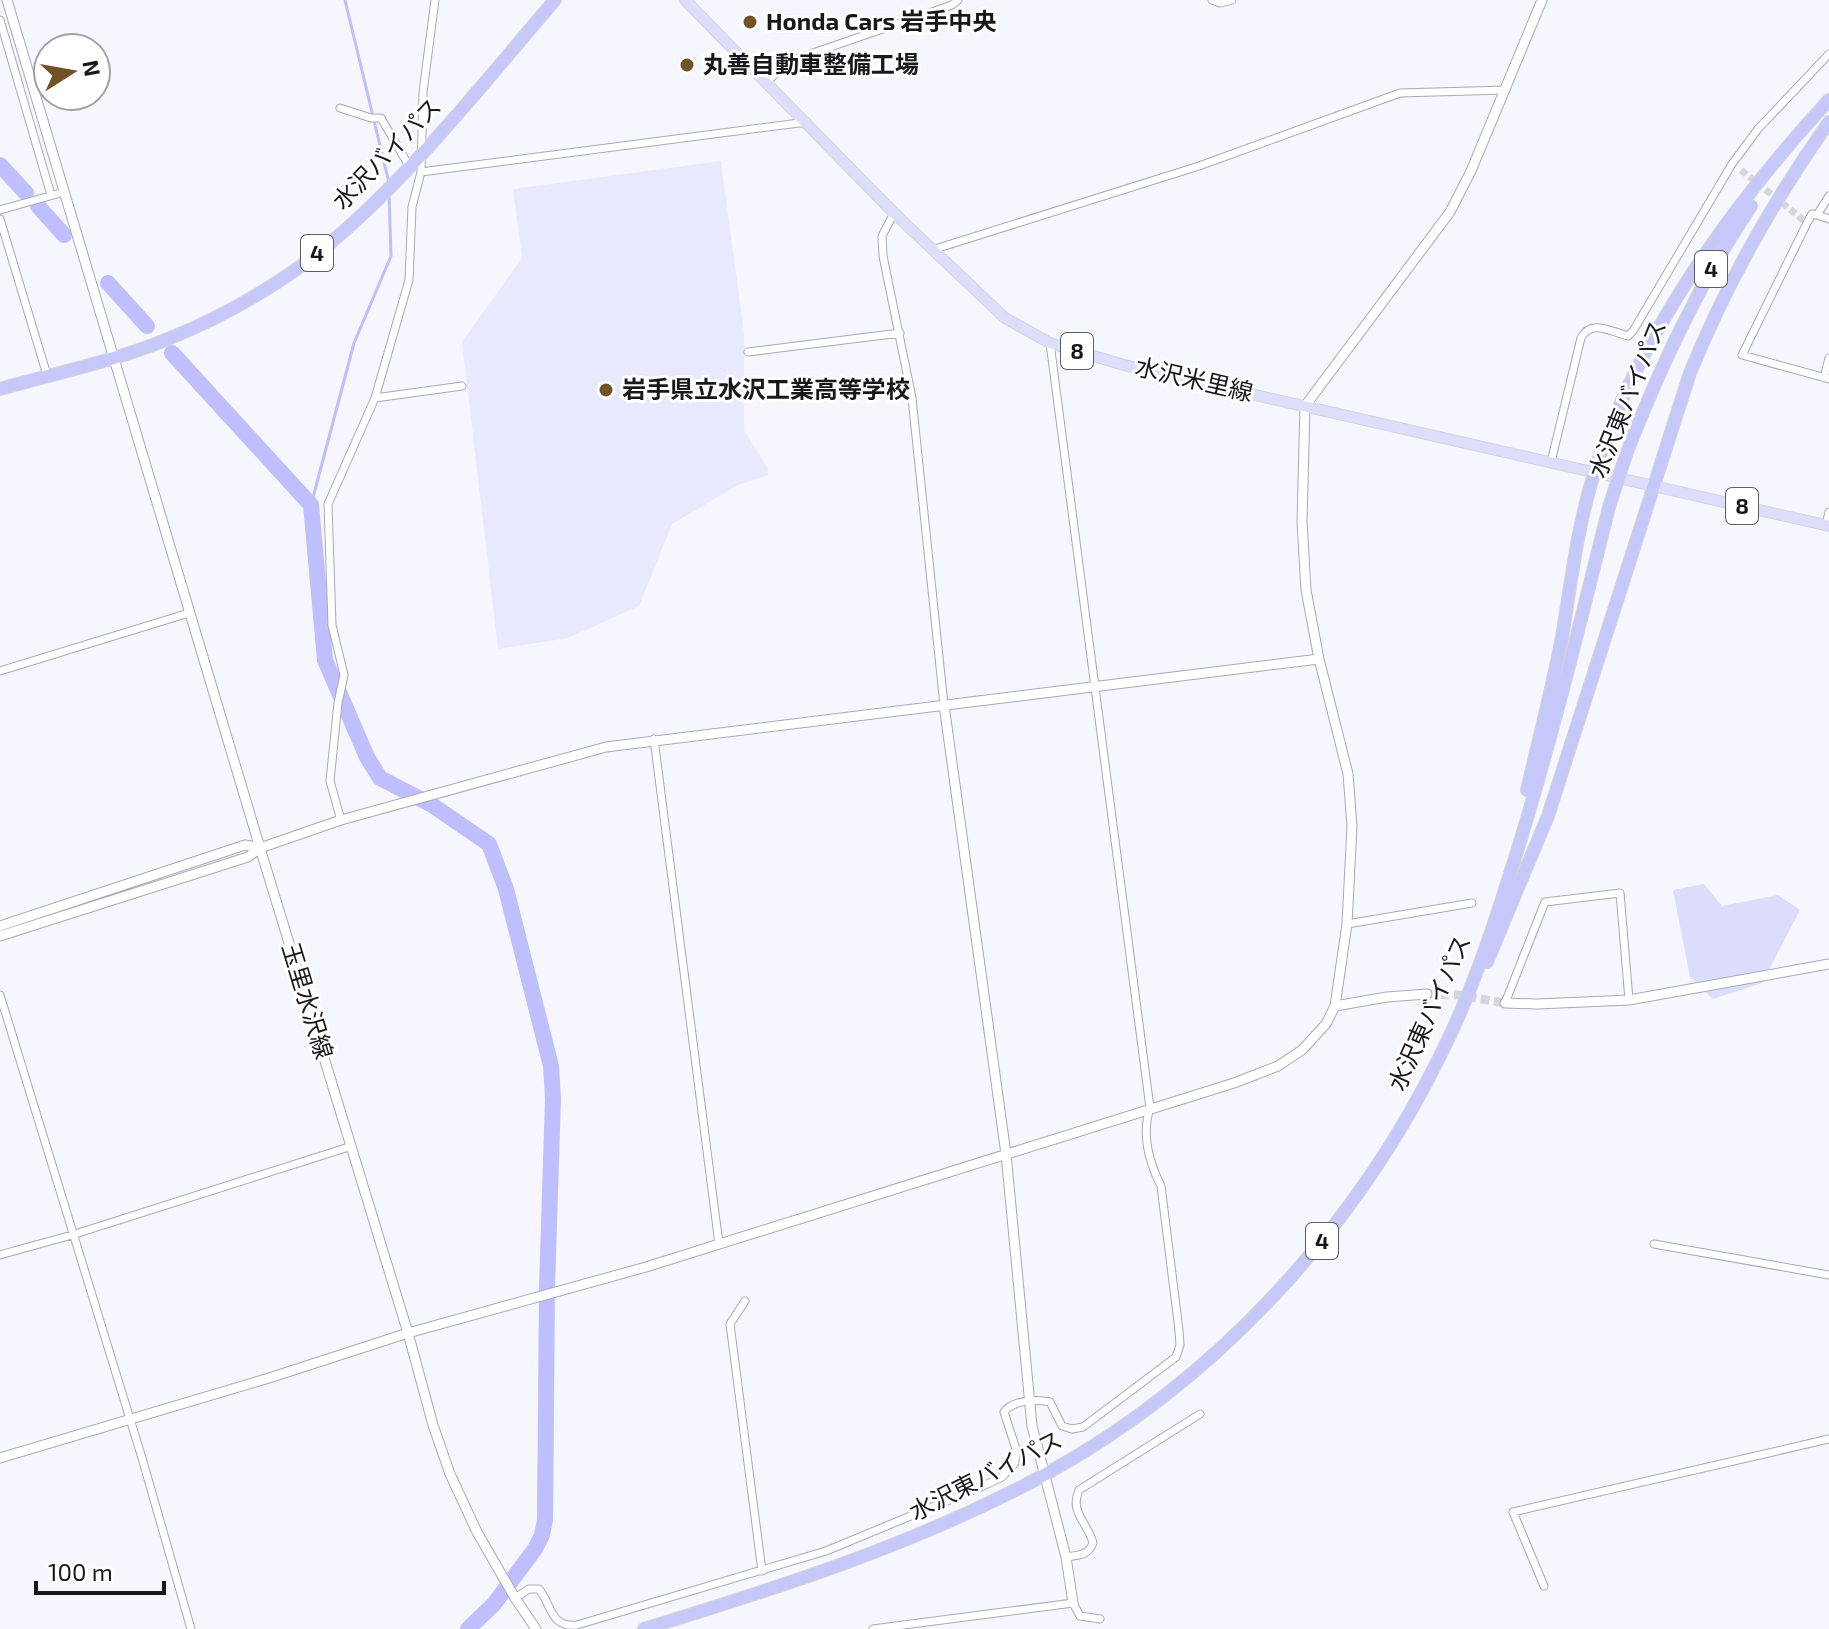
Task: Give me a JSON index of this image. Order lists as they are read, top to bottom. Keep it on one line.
{"streets":{"highway":["水沢バイパス","4","水沢東バイパス"],"main road":["8","水沢米里線"],"street":["玉里水沢線"]},"crossings":[["水沢バイパス","玉里水沢線"]],"places":["Honda Cars 岩手中央","丸善自動車整備工場","岩手県立水沢工業高等学校"],"scale_bar":"100 m","north":"right"}
